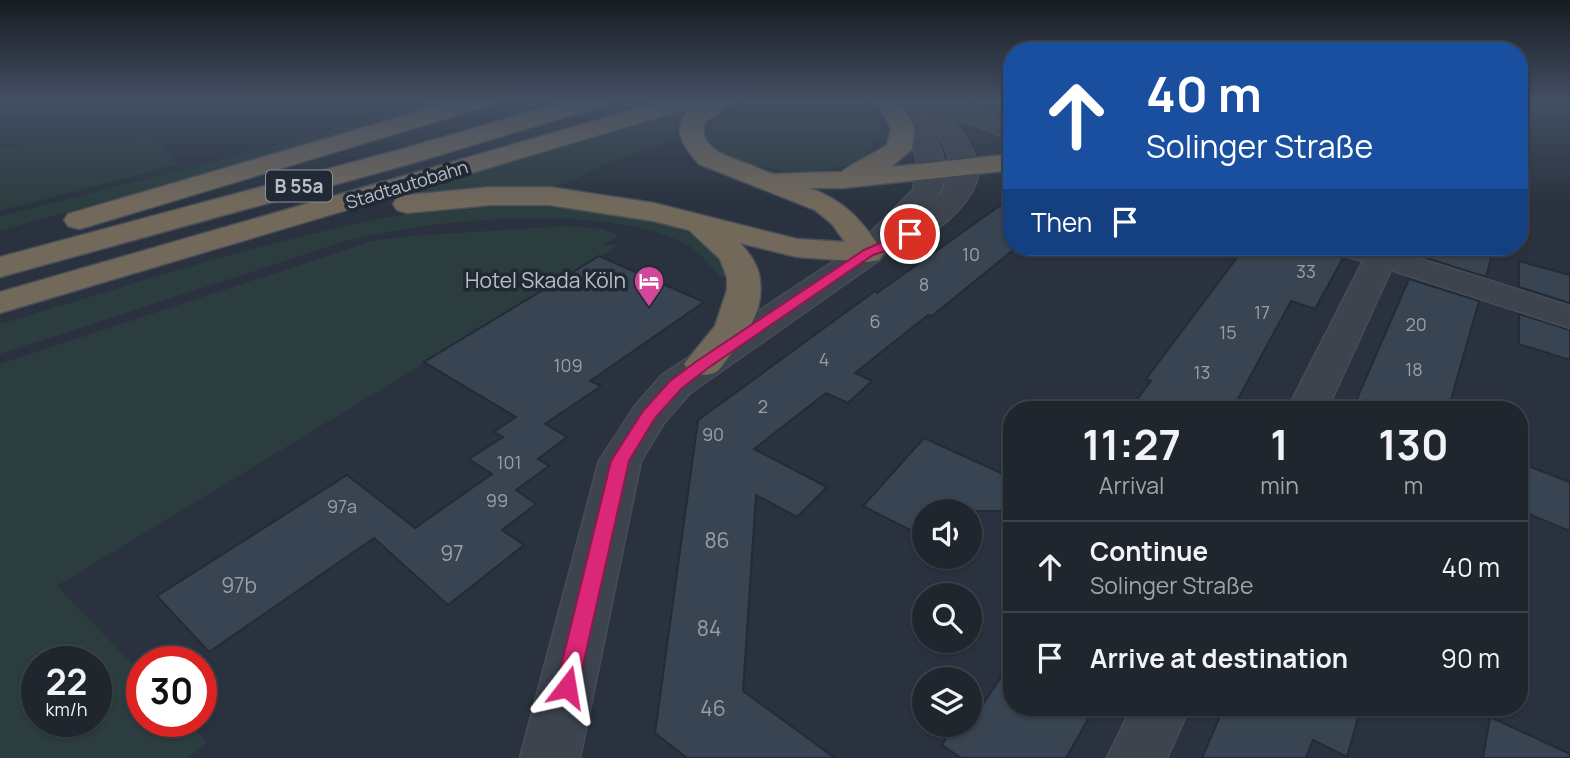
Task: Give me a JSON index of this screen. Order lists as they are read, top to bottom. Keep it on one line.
{"streets":{"highway":["Stadtautobahn","B 55a"]},"places":{"hotel":["Hotel Skada Köln"]},"house_numbers":["10","33","8","17","6","20","15","4","109","18","13","2","90","101","99","97a","86","97","97b","84","46"],"page":{"turn":["40 m","Solinger Straße"],"then":"Then","eta":["11:27","Arrival","1","min","130","m"],"list":[{"name":"Continue","note":"Solinger Straße","value":"40 m"},{"name":"Arrive at destination","value":"90 m"}],"speed":"22 km/h","limit":"30"}}
